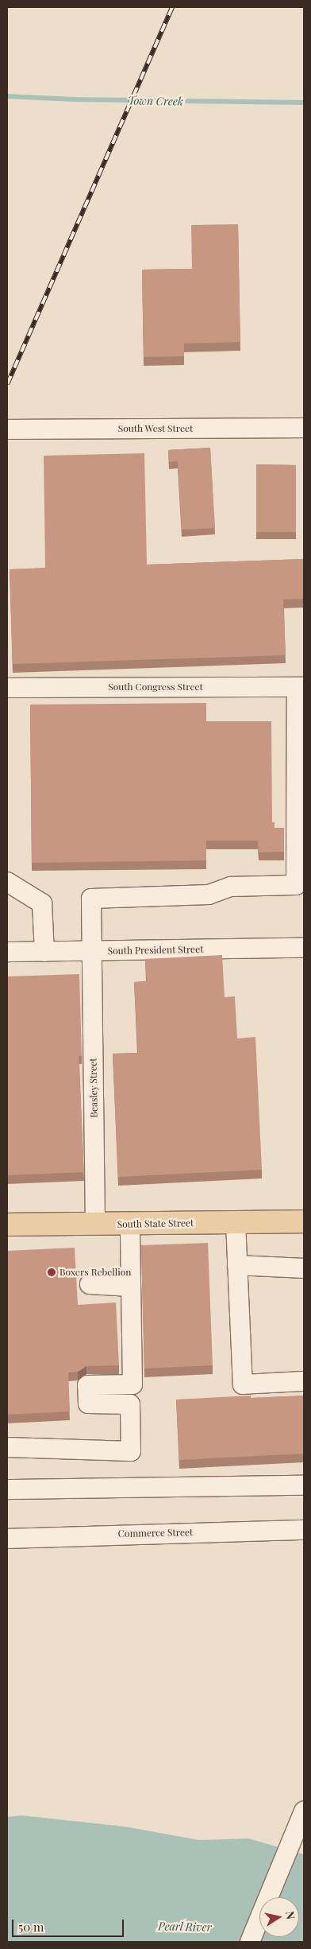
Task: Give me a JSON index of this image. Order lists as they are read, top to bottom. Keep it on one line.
{"streets":{"main road":["South State Street"],"street":["South West Street","South Congress Street","South President Street","Beasley Street","Commerce Street"]},"crossings":[["South Congress Street","Beasley Street"],["South President Street","Beasley Street"],["Beasley Street","South State Street"]],"water":["Town Creek","Pearl River"],"places":["Boxers Rebellion"],"scale_bar":"50 m","north":"right"}
